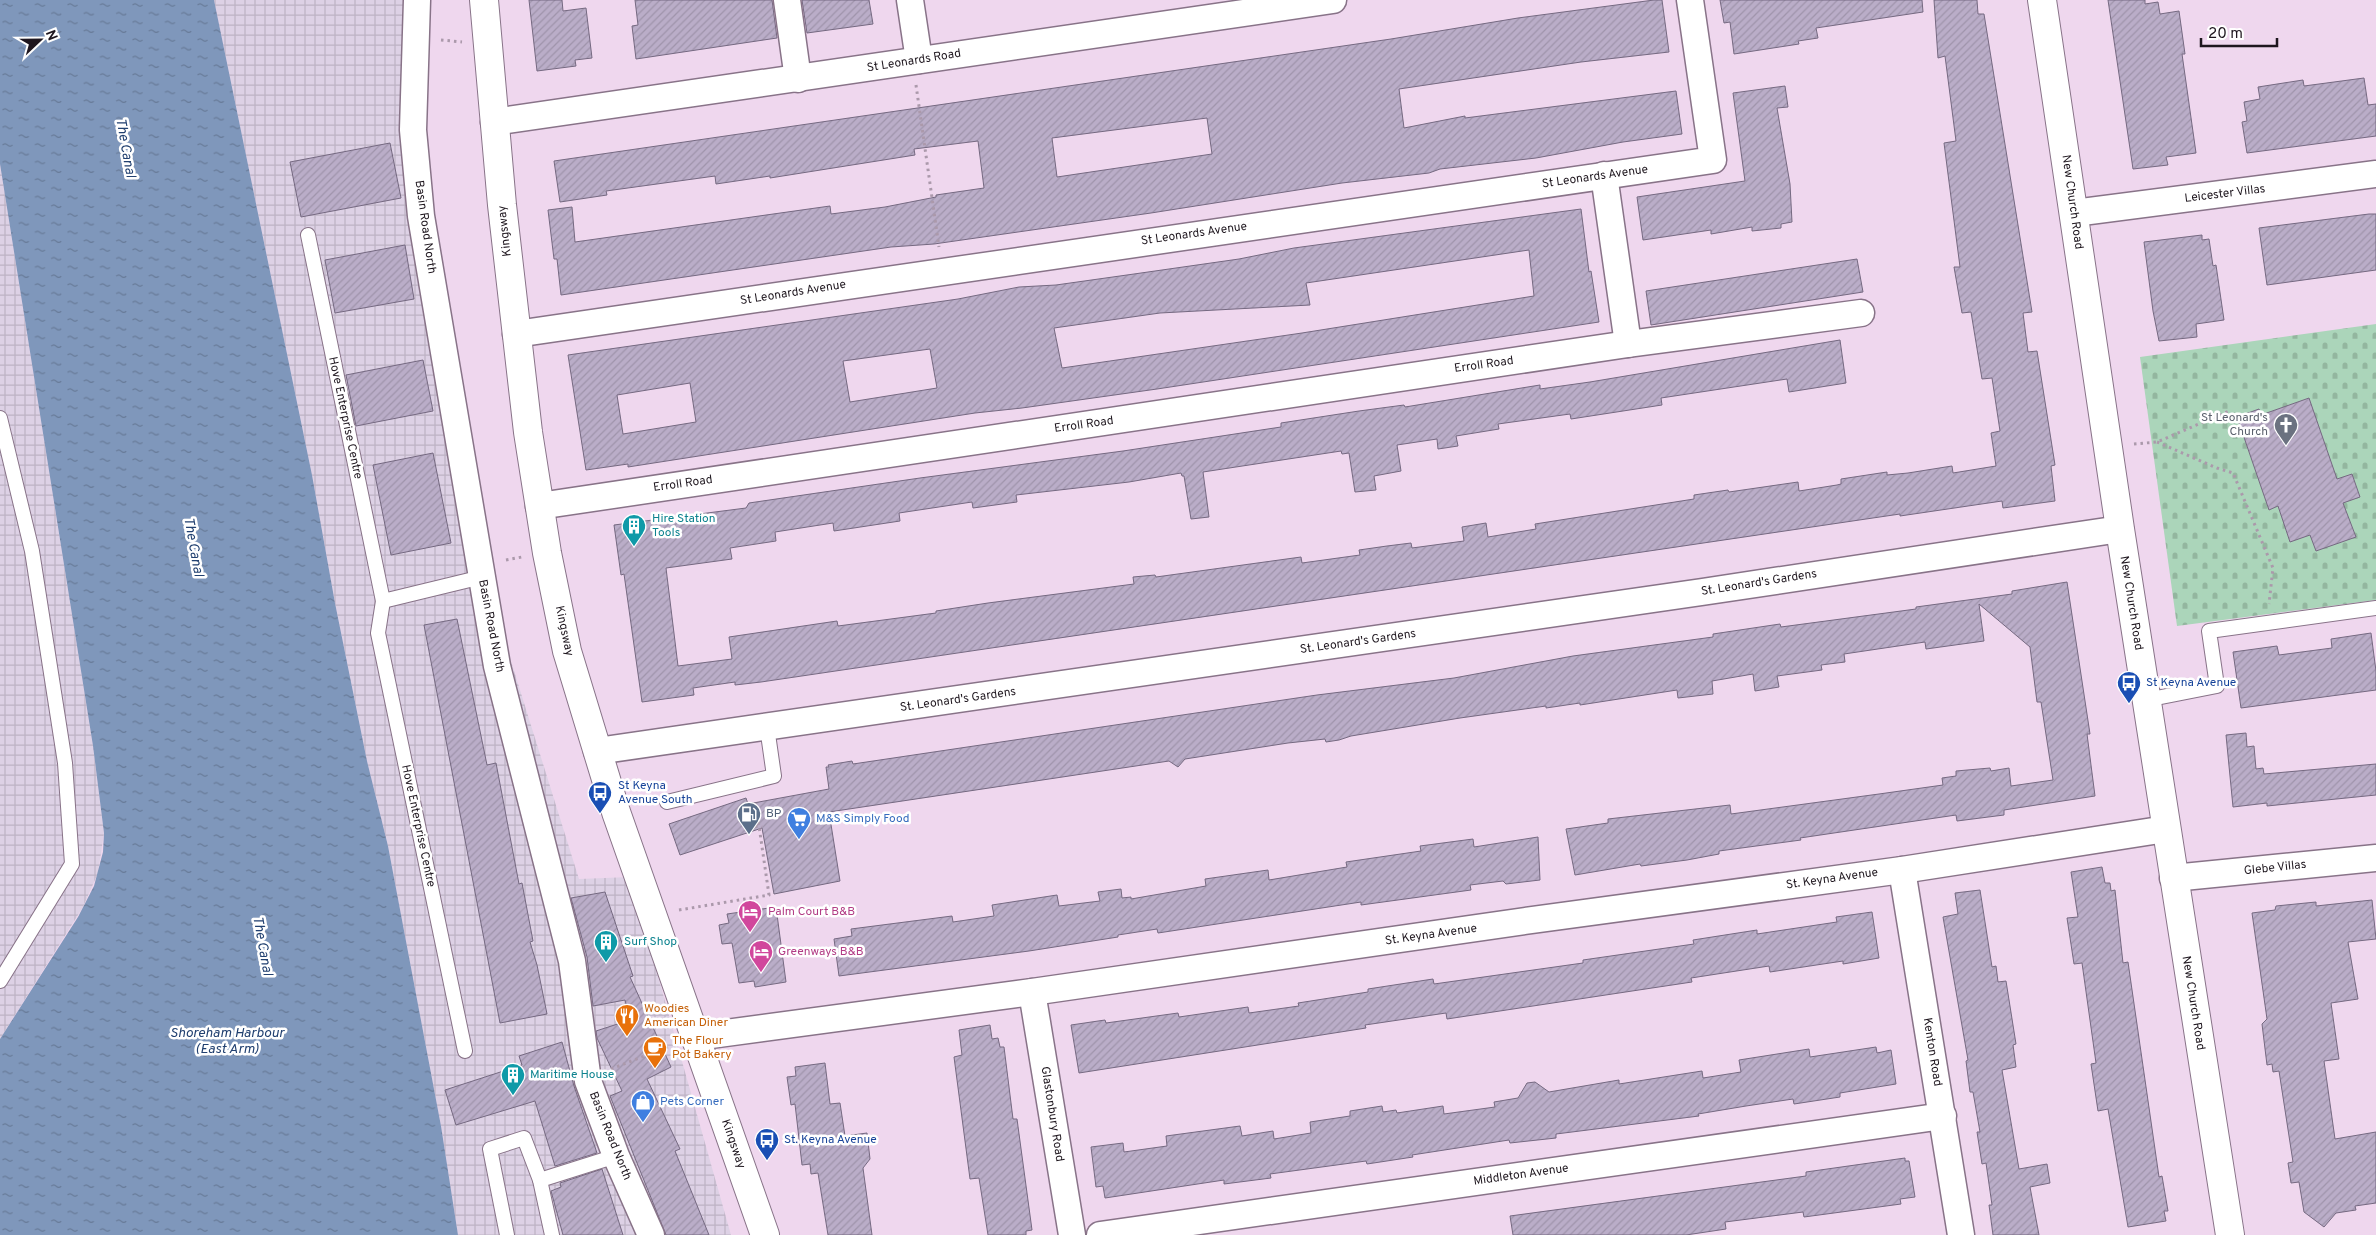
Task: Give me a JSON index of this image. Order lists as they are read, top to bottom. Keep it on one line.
{"streets":{"main road":["New Church Road","Kingsway"],"street":["St Leonards Road","St Leonards Avenue","Leicester Villas","Basin Road North","Erroll Road","St. Leonard's Gardens","Glebe Villas","St. Keyna Avenue","Kenton Road","Glastonbury Road","Middleton Avenue"],"lane":["Hove Enterprise Centre"]},"crossings":[["St Leonards Road","Kingsway"],["St Leonards Avenue","Kingsway"],["Leicester Villas","New Church Road"],["New Church Road","St. Leonard's Gardens"],["New Church Road","Glebe Villas"],["New Church Road","St. Keyna Avenue"],["Kingsway","Erroll Road"],["Kingsway","St. Leonard's Gardens"],["Kingsway","St. Keyna Avenue"],["St. Keyna Avenue","Kenton Road"],["St. Keyna Avenue","Glastonbury Road"],["Kenton Road","Middleton Avenue"]],"water":["The Canal","Shoreham Harbour (East Arm)"],"places":{"church":["St Leonard's Church"],"building":["Hire Station Tools","Surf Shop","Maritime House"],"bus stop":["St Keyna Avenue","St Keyna Avenue South","St. Keyna Avenue"],"fuel station":["BP"],"supermarket":["M&S Simply Food"],"hotel":["Palm Court B&B","Greenways B&B"],"restaurant":["Woodies American Diner"],"cafe":["The Flour Pot Bakery"],"shop":["Pets Corner"]},"scale_bar":"20 m","north":"right"}
